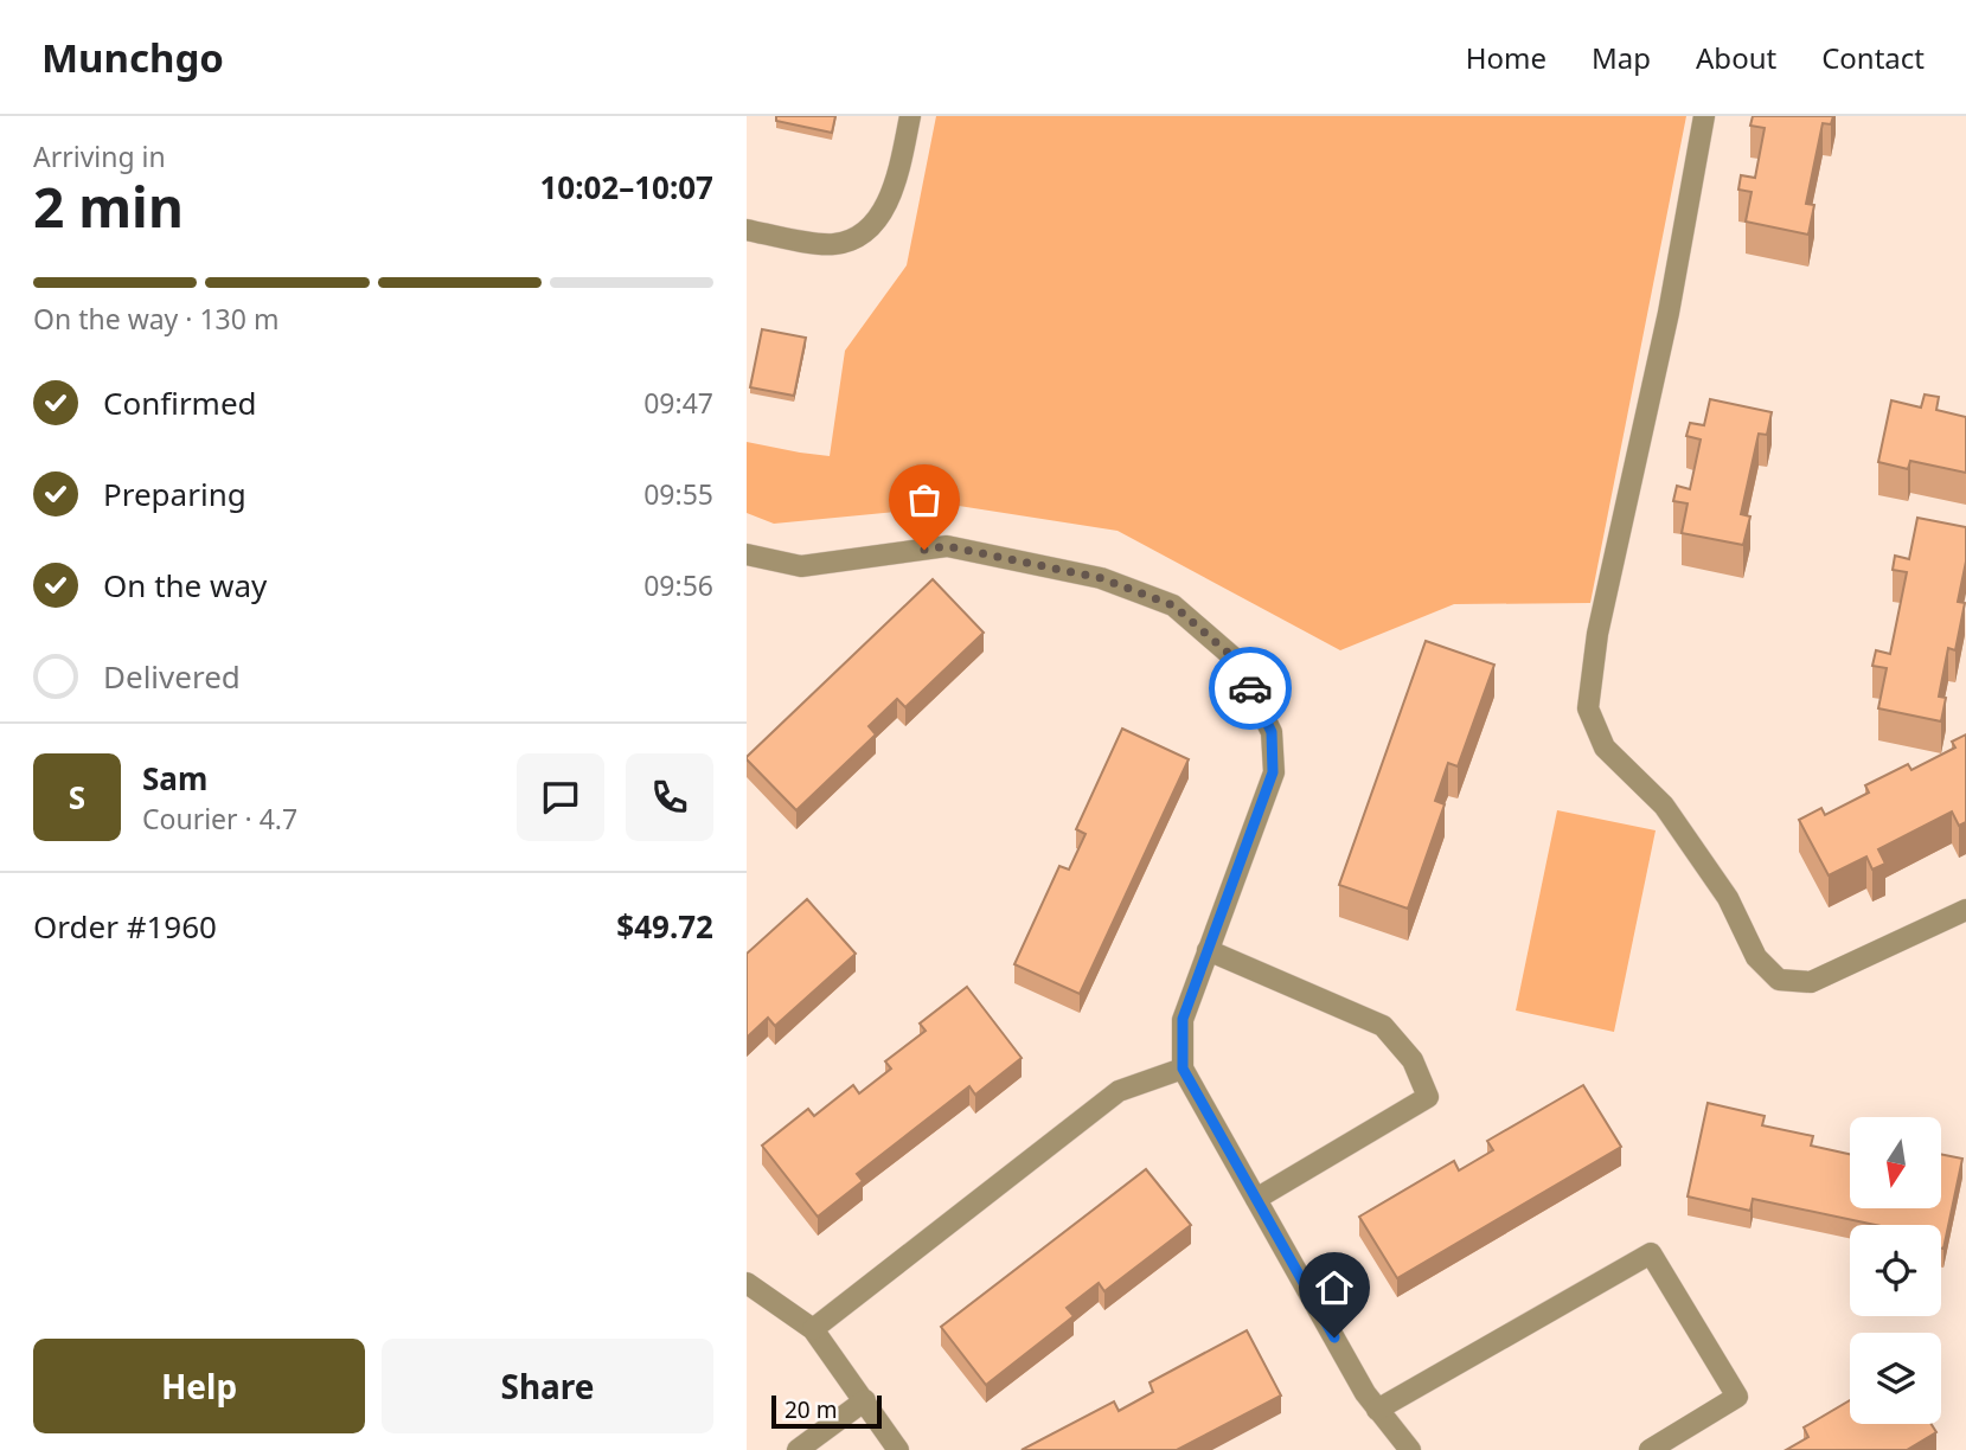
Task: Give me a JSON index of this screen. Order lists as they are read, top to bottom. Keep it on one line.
{"scale_bar":"20 m","north":"bottom","page":{"header":"Munchgo","nav":["Home","Map","About","Contact"],"heading":["2 min","Arriving in","10:02–10:07"],"panel":["Sam","Courier · 4.7","Order #1960","$49.72"],"bar":"On the way · 130 m","list":[["Confirmed","09:47"],["Preparing","09:55"],["On the way","09:56"],"Delivered"],"round":"S","buttons":["Help","Share"],"scale":"20 m"}}
